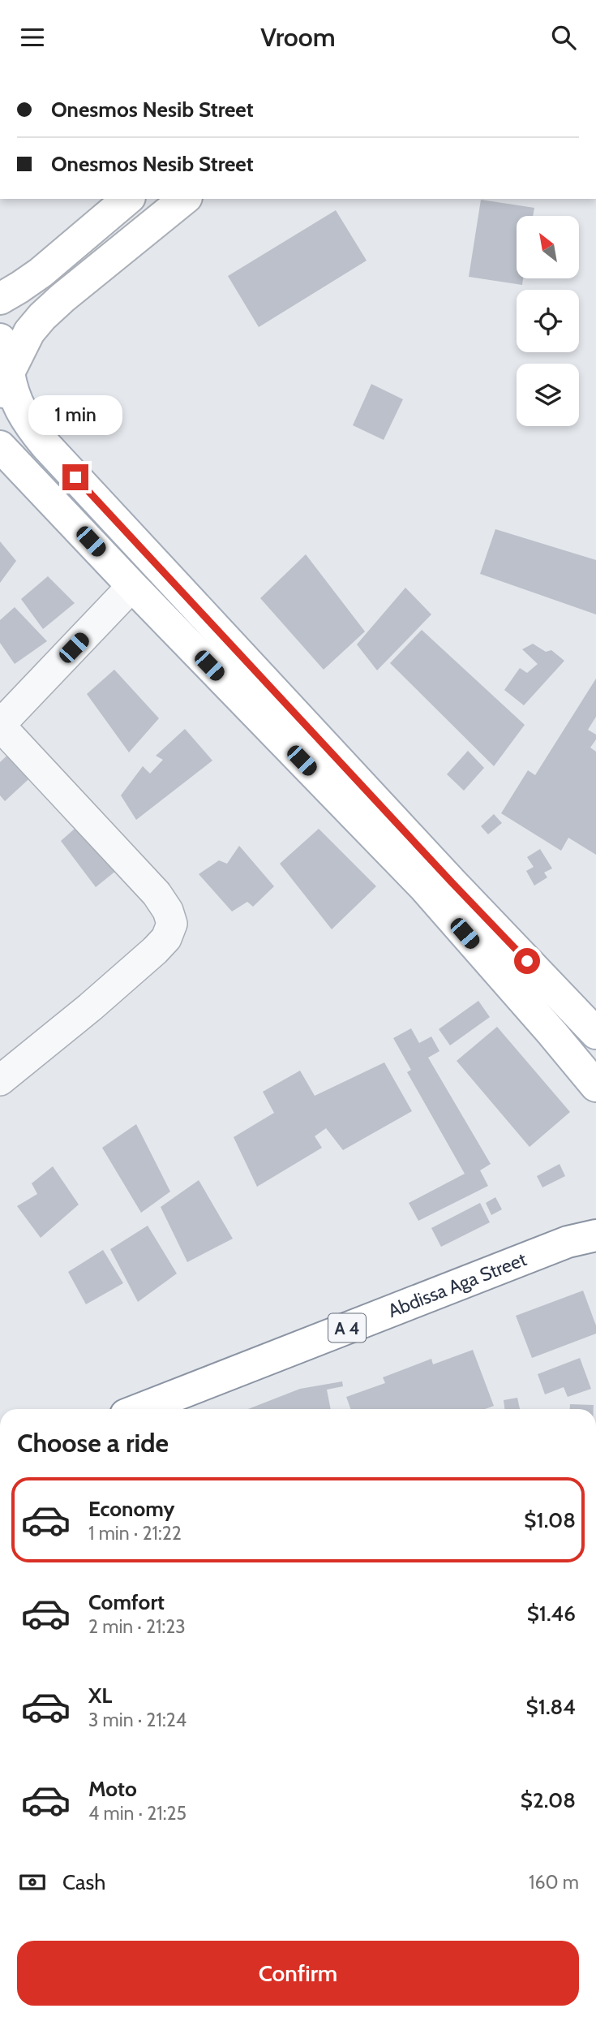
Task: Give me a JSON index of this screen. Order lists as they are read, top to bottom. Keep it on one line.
{"streets":{"main road":["Abdissa Aga Street","A 4"]},"crossings":[["Abdissa Aga Street","A 4"]],"north":"top left","page":{"header":"Vroom","banner":["Onesmos Nesib Street","Onesmos Nesib Street"],"bubble":"1 min","heading":"Choose a ride","list":[{"name":"Economy","note":"1 min · 21:22","value":"$1.08"},{"name":"Comfort","note":"2 min · 21:23","value":"$1.46"},{"name":"XL","note":"3 min · 21:24","value":"$1.84"},{"name":"Moto","note":"4 min · 21:25","value":"$2.08"}],"pay":["Cash","160 m"],"buttons":"Confirm"}}
